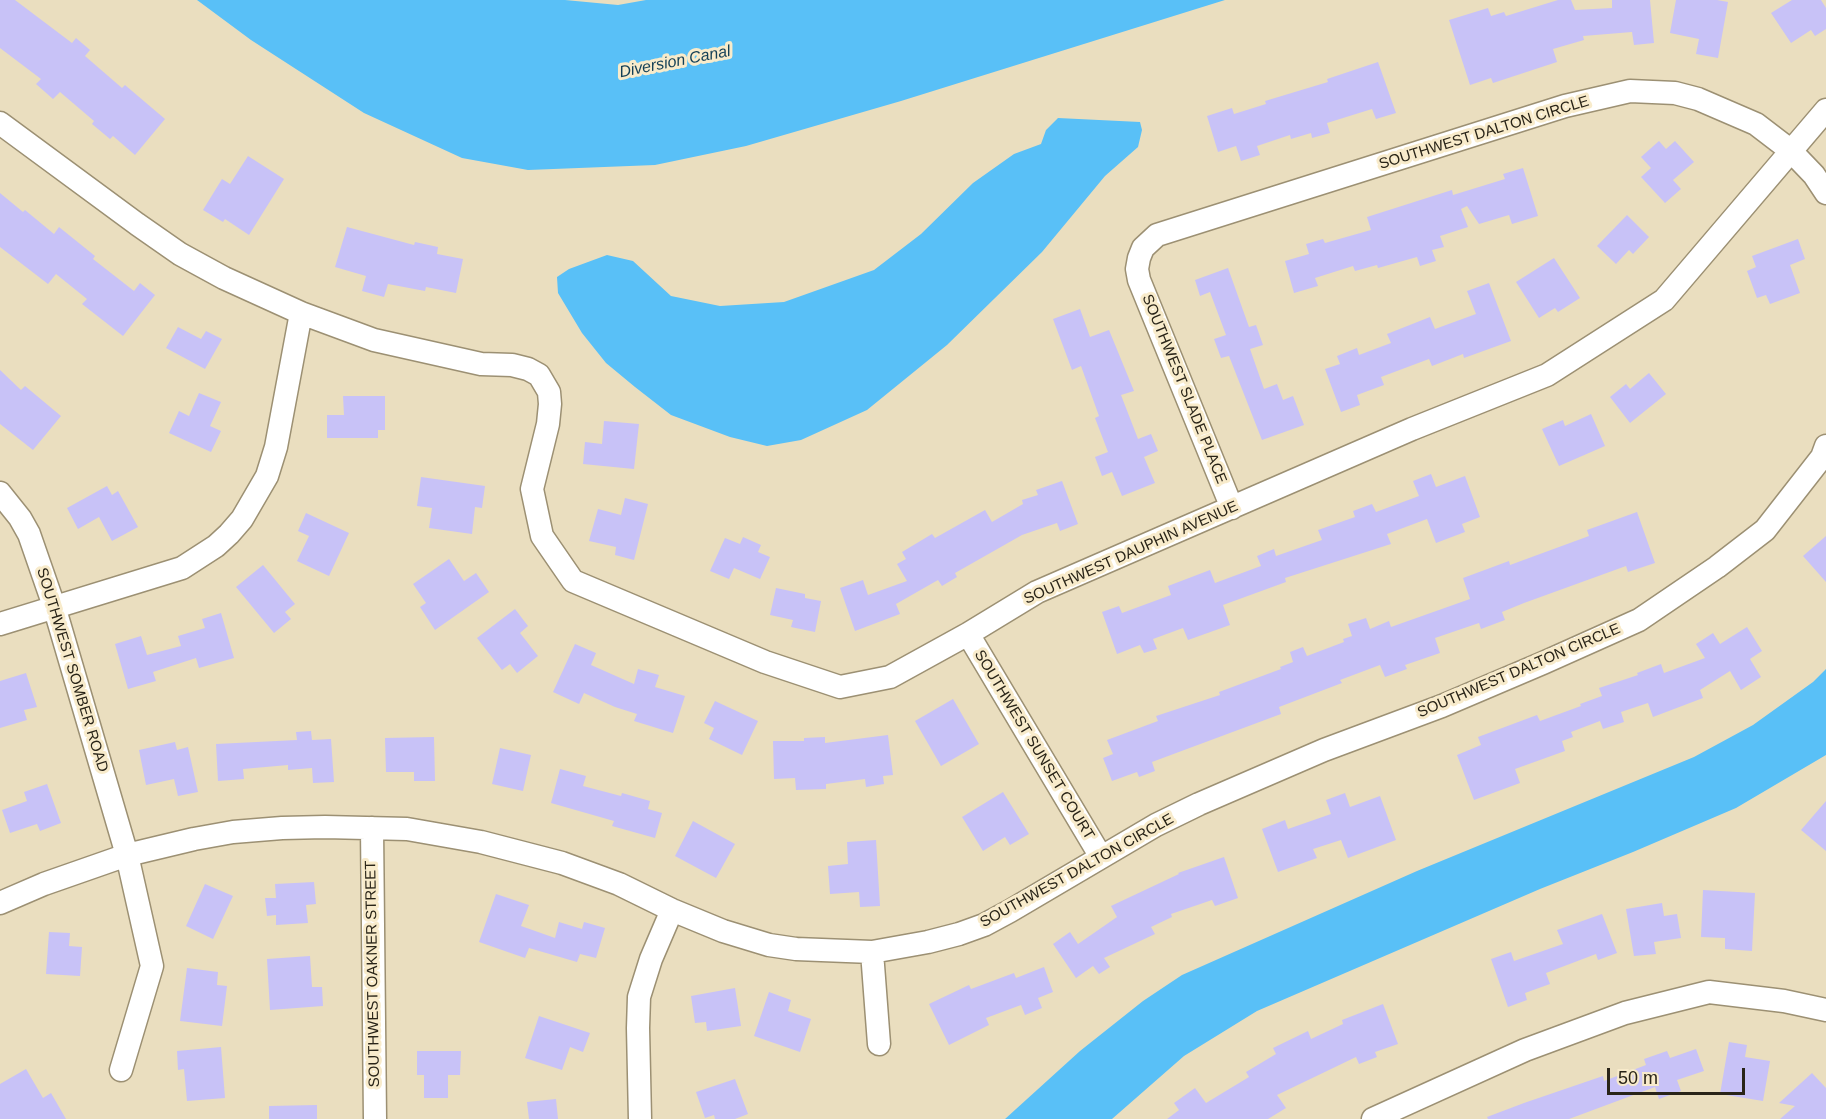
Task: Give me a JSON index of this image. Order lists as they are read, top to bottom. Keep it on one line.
{"streets":{"street":["SOUTHWEST DALTON CIRCLE","SOUTHWEST SLADE PLACE","SOUTHWEST DAUPHIN AVENUE","SOUTHWEST SOMBER ROAD","SOUTHWEST SUNSET COURT","SOUTHWEST OAKNER STREET"]},"crossings":[["SOUTHWEST DALTON CIRCLE","SOUTHWEST SLADE PLACE"],["SOUTHWEST DALTON CIRCLE","SOUTHWEST DAUPHIN AVENUE"],["SOUTHWEST DALTON CIRCLE","SOUTHWEST SOMBER ROAD"],["SOUTHWEST DALTON CIRCLE","SOUTHWEST SUNSET COURT"],["SOUTHWEST DALTON CIRCLE","SOUTHWEST OAKNER STREET"],["SOUTHWEST SLADE PLACE","SOUTHWEST DAUPHIN AVENUE"],["SOUTHWEST DAUPHIN AVENUE","SOUTHWEST SUNSET COURT"]],"water":["Diversion Canal"],"scale_bar":"50 m"}
